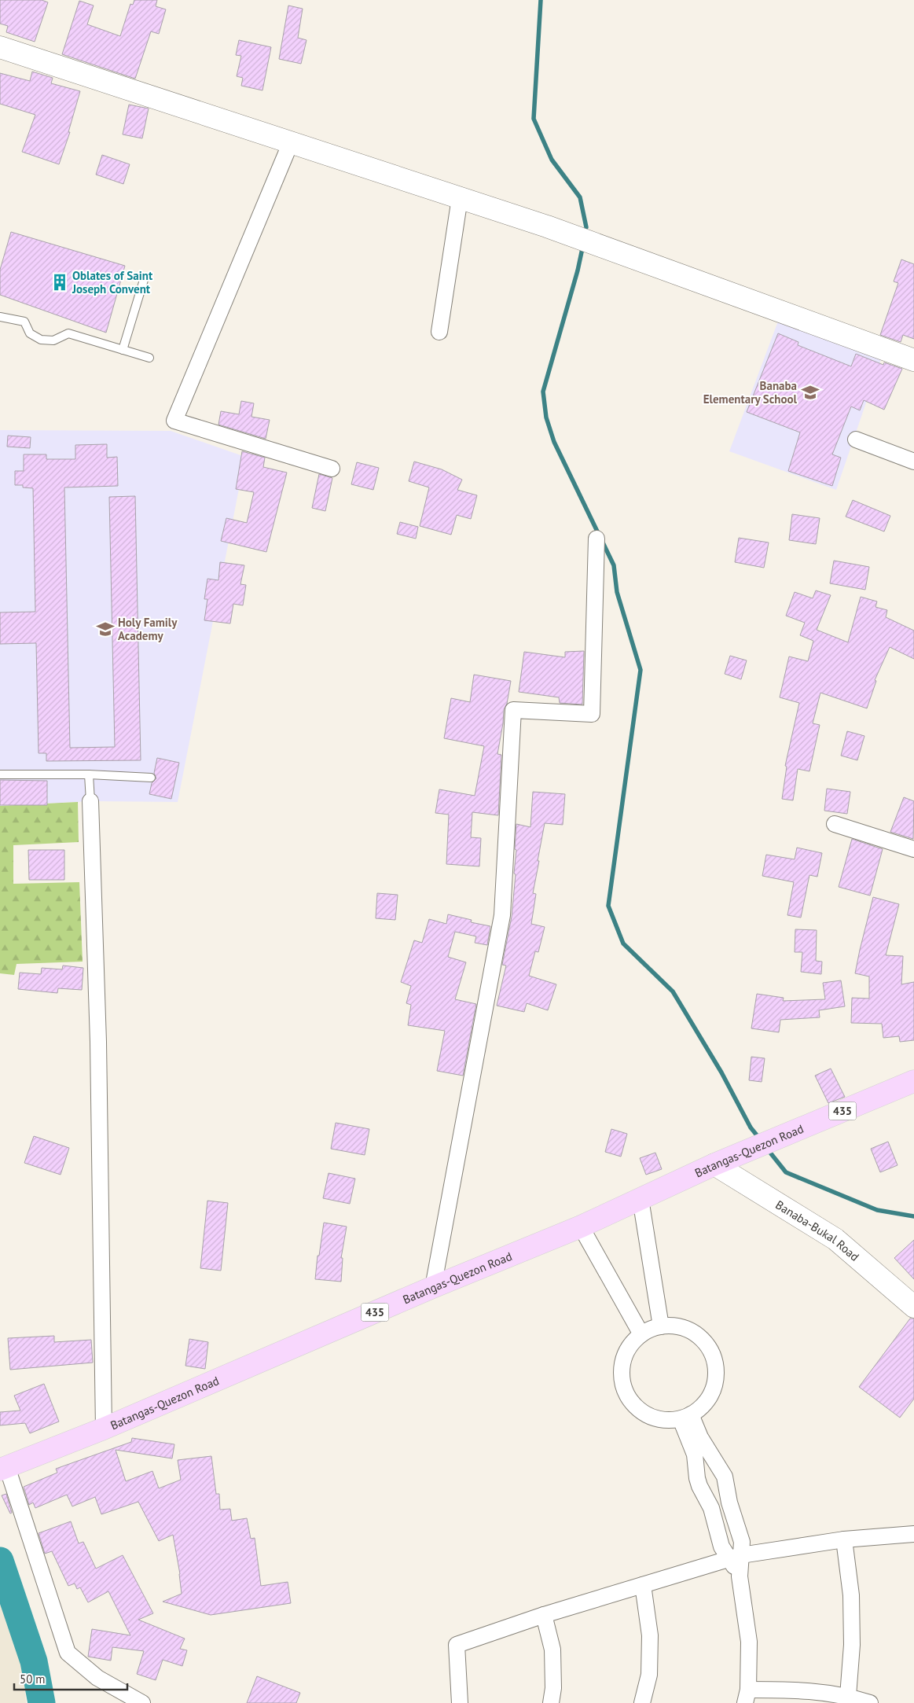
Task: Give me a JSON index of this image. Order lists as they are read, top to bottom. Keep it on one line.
{"streets":{"main road":["435","Batangas-Quezon Road"],"street":["Banaba-Bukal Road"]},"crossings":[["Batangas-Quezon Road","Banaba-Bukal Road"]],"places":{"building":["Oblates of Saint Joseph Convent"],"school or university":["Banaba Elementary School","Holy Family Academy"]},"scale_bar":"50 m"}
